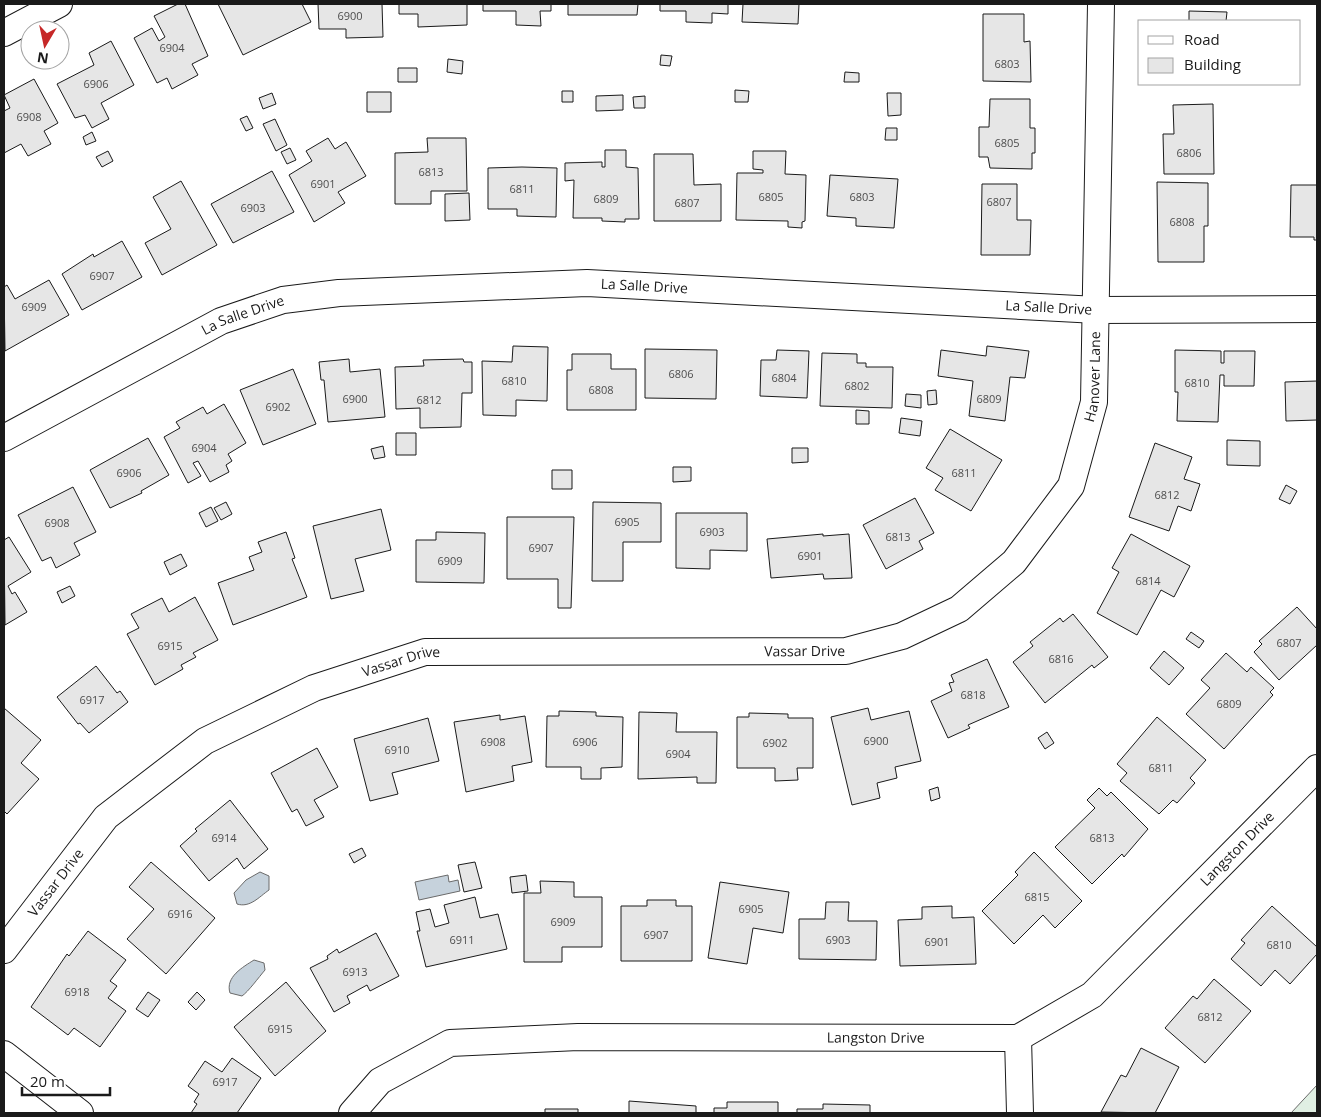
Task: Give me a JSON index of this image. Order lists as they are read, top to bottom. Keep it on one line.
{"streets":{"street":["La Salle Drive","Hanover Lane","Vassar Drive","Langston Drive"]},"crossings":[["La Salle Drive","Hanover Lane"],["Hanover Lane","Vassar Drive"]],"house_numbers":["6900","6904","6803","6906","6908","6805","6806","6813","6901","6811","6805","6803","6809","6807","6807","6903","6808","6907","6909","6806","6804","6810","6810","6802","6808","6900","6809","6812","6902","6904","6906","6811","6812","6905","6908","6903","6813","6907","6901","6909","6814","6807","6915","6816","6818","6917","6809","6900","6908","6906","6902","6910","6904","6811","6914","6813","6815","6905","6916","6909","6907","6911","6903","6901","6810","6913","6918","6812","6915","6917"],"legend":["Road","Building"],"scale_bar":"20 m","north":"bottom"}
